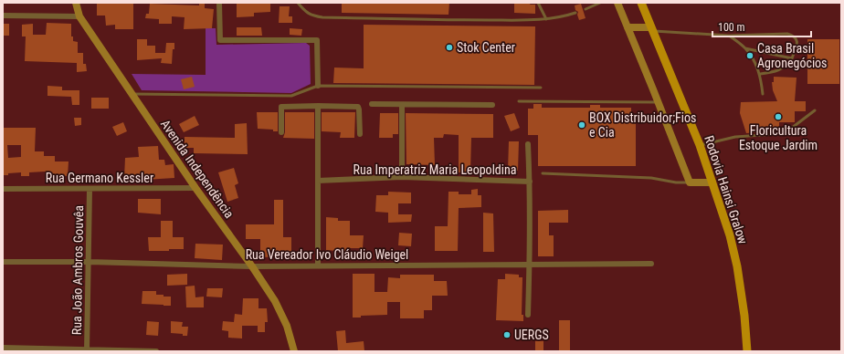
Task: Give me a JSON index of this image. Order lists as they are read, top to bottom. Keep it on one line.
{"streets":{"main road":["Avenida Independência","Rodovia Hainsi Gralow"],"street":["Rua Imperatriz Maria Leopoldina","Rua Germano Kessler","Rua Vereador Ivo Cláudio Weigel","Rua João Ambros Gouvêa"]},"crossings":[["Avenida Independência","Rua Germano Kessler"],["Avenida Independência","Rua Vereador Ivo Cláudio Weigel"],["Rua Germano Kessler","Rua João Ambros Gouvêa"],["Rua Vereador Ivo Cláudio Weigel","Rua João Ambros Gouvêa"]],"places":["Stok Center","Casa Brasil Agronegócios","Floricultura Estoque Jardim","BOX Distribuidor;Fios e Cia","UERGS"],"scale_bar":"100 m"}
